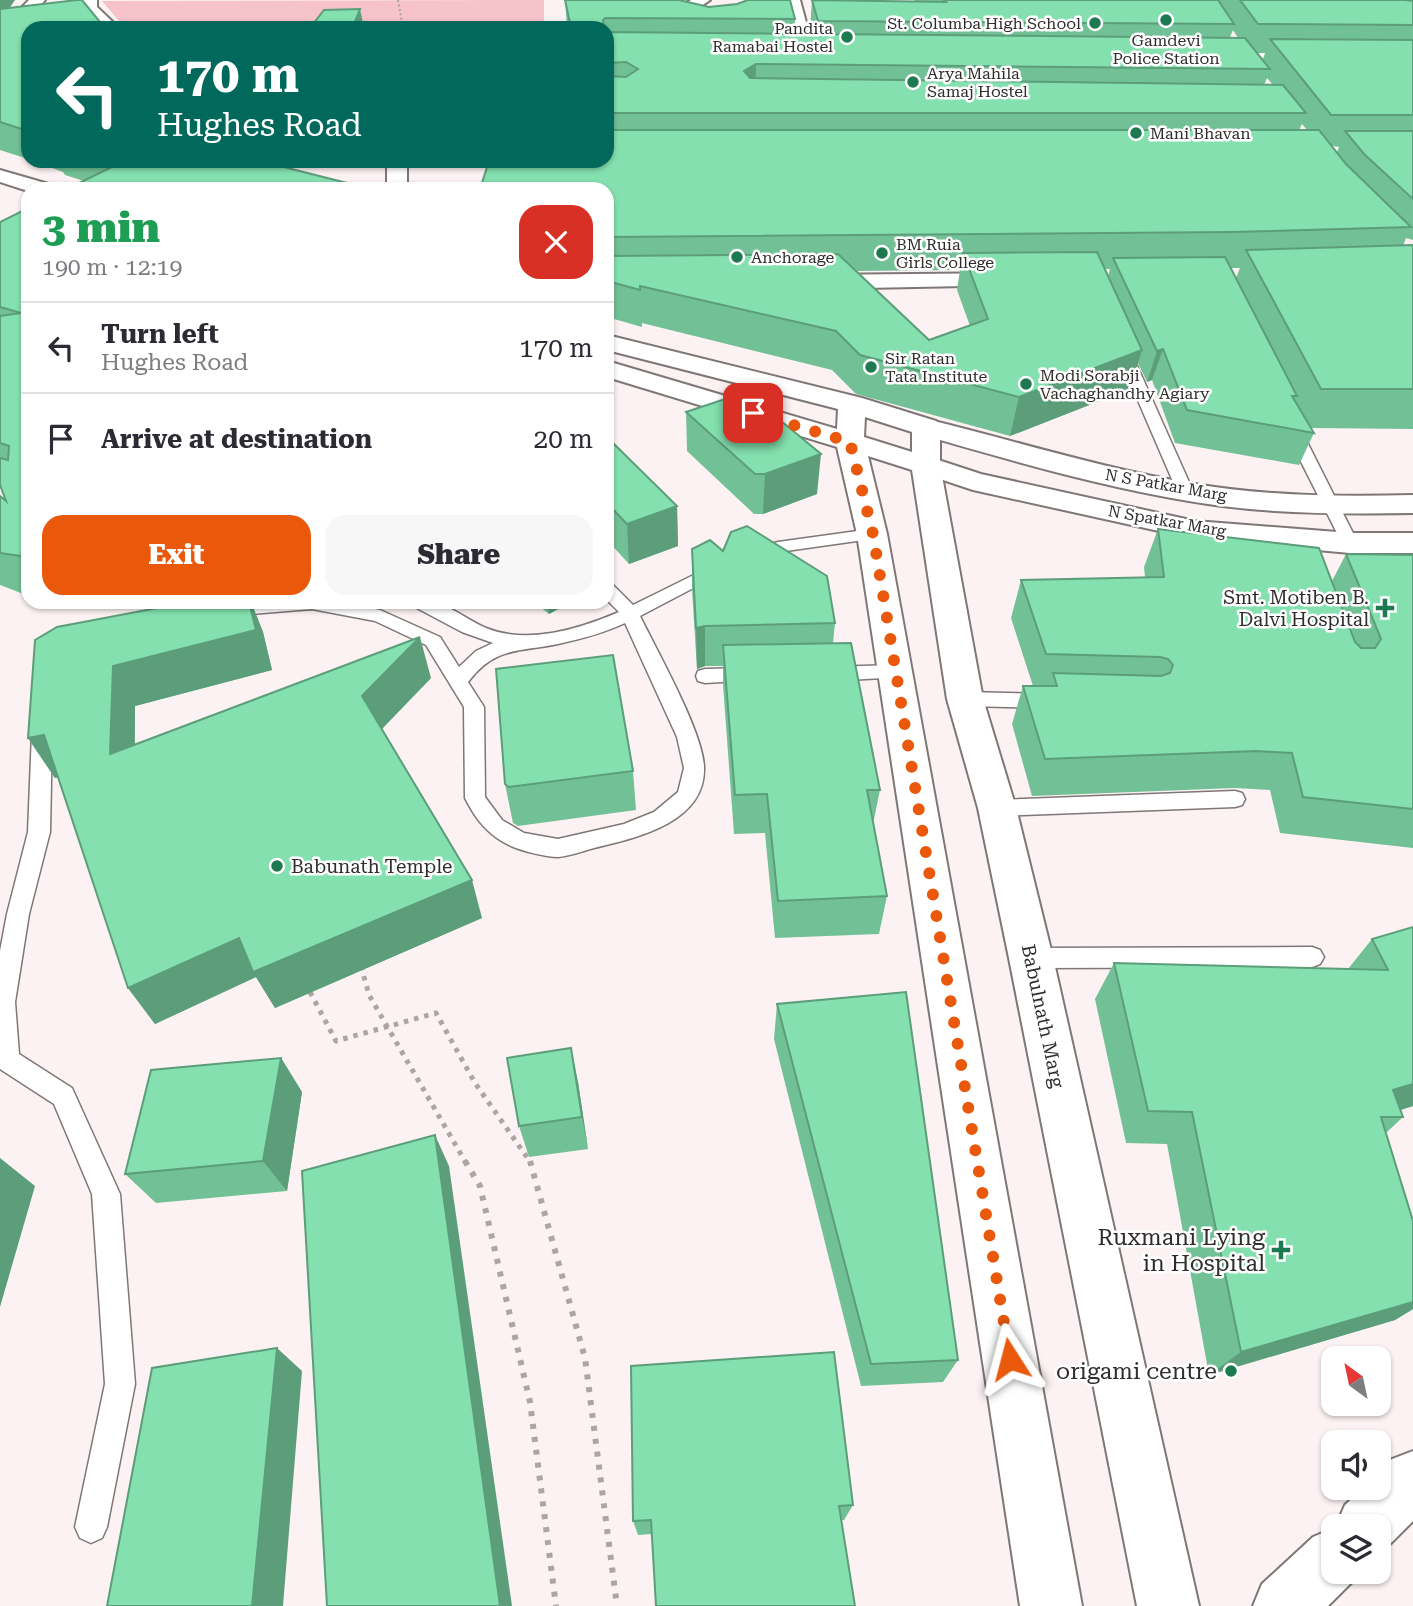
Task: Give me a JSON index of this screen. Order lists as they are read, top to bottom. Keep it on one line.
{"streets":{"main road":["N S Patkar Marg","N Spatkar Marg","Babulnath Marg"]},"crossings":[["N S Patkar Marg","N Spatkar Marg"],["N S Patkar Marg","Babulnath Marg"],["N Spatkar Marg","Babulnath Marg"]],"places":{"other":["Gamdevi Police Station","St. Columba High School","Pandita Ramabai Hostel","Arya Mahila Samaj Hostel","Mani Bhavan","BM Ruia Girls College","Anchorage","Sir Ratan Tata Institute","Modi Sorabji Vachaghandhy Agiary","Babunath Temple","origami centre"],"health":["Smt. Motiben B. Dalvi Hospital","Ruxmani Lying in Hospital"]},"north":"top left","page":{"turn":["170 m","Hughes Road"],"heading":["3 min","190 m · 12:19"],"list":[{"name":"Turn left","note":"Hughes Road","value":"170 m"},{"name":"Arrive at destination","value":"20 m"}],"buttons":["Exit","Share"]}}
